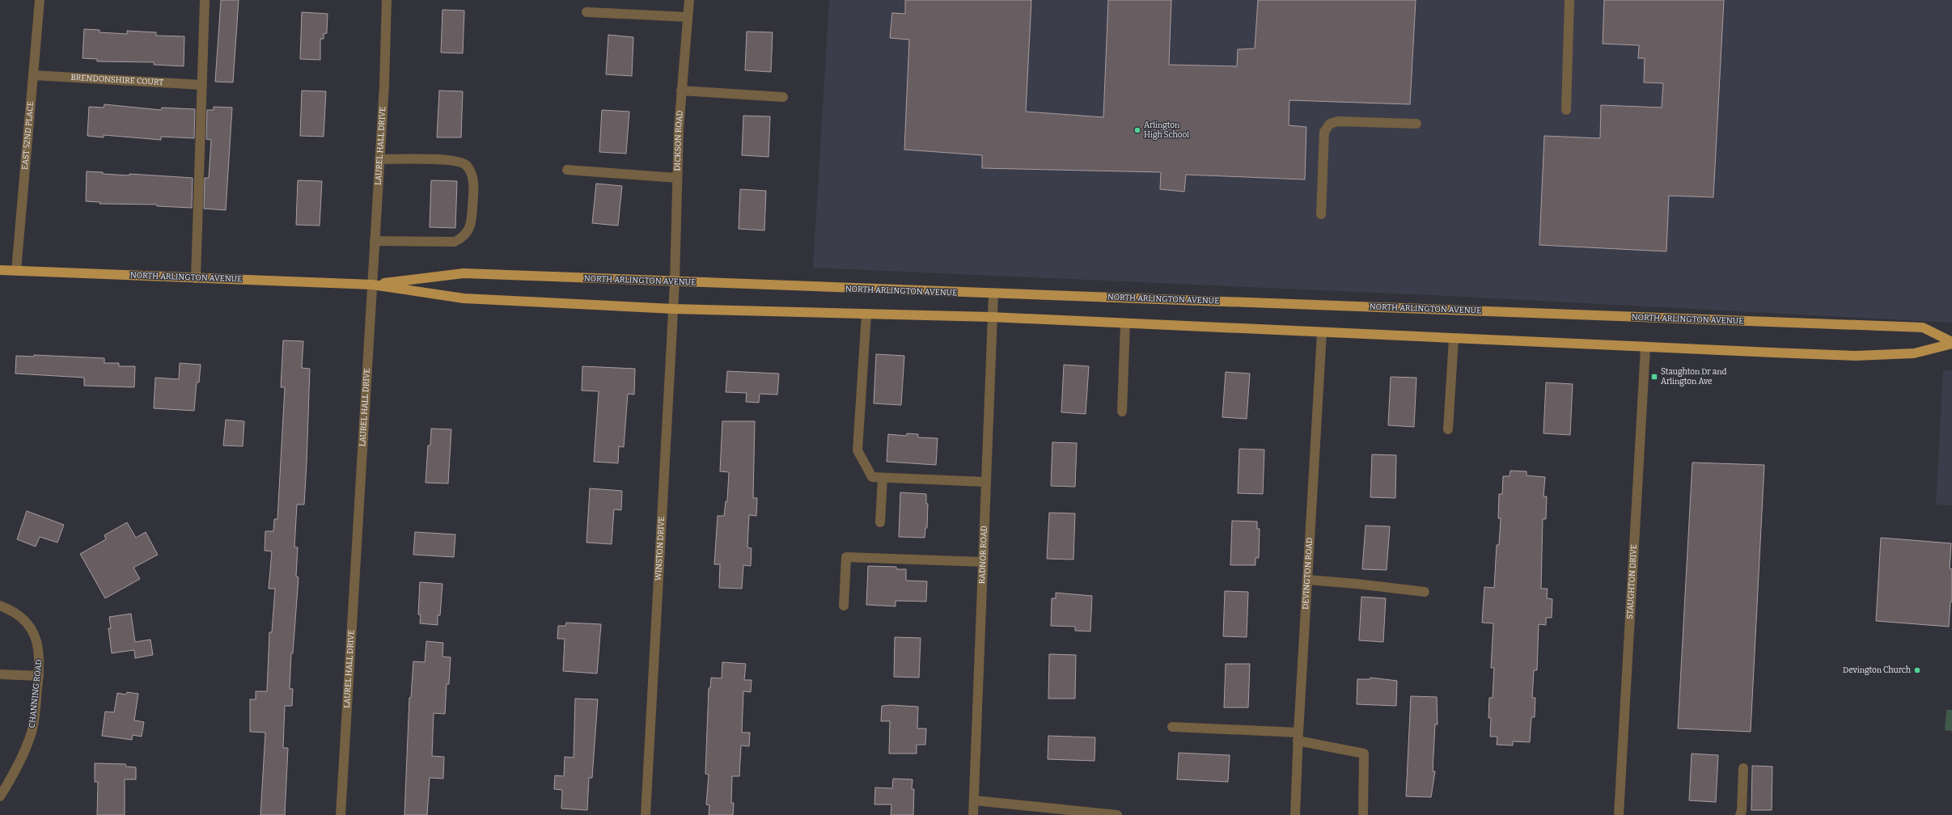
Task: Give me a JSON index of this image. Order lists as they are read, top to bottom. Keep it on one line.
{"streets":{"main road":["NORTH ARLINGTON AVENUE"],"street":["BRENDONSHIRE COURT","EAST 52ND PLACE","DICKSON ROAD","LAUREL HALL DRIVE","WINSTON DRIVE","RADNOR ROAD","DEVINGTON ROAD","STAUGHTON DRIVE","CHANNING ROAD"]},"crossings":[["BRENDONSHIRE COURT","EAST 52ND PLACE"],["EAST 52ND PLACE","NORTH ARLINGTON AVENUE"],["DICKSON ROAD","NORTH ARLINGTON AVENUE"],["DICKSON ROAD","WINSTON DRIVE"],["LAUREL HALL DRIVE","NORTH ARLINGTON AVENUE"],["NORTH ARLINGTON AVENUE","WINSTON DRIVE"],["NORTH ARLINGTON AVENUE","RADNOR ROAD"],["NORTH ARLINGTON AVENUE","DEVINGTON ROAD"],["NORTH ARLINGTON AVENUE","STAUGHTON DRIVE"]],"places":{"other":["Arlington High School","Devington Church"],"transit":["Staughton Dr and Arlington Ave"]}}
